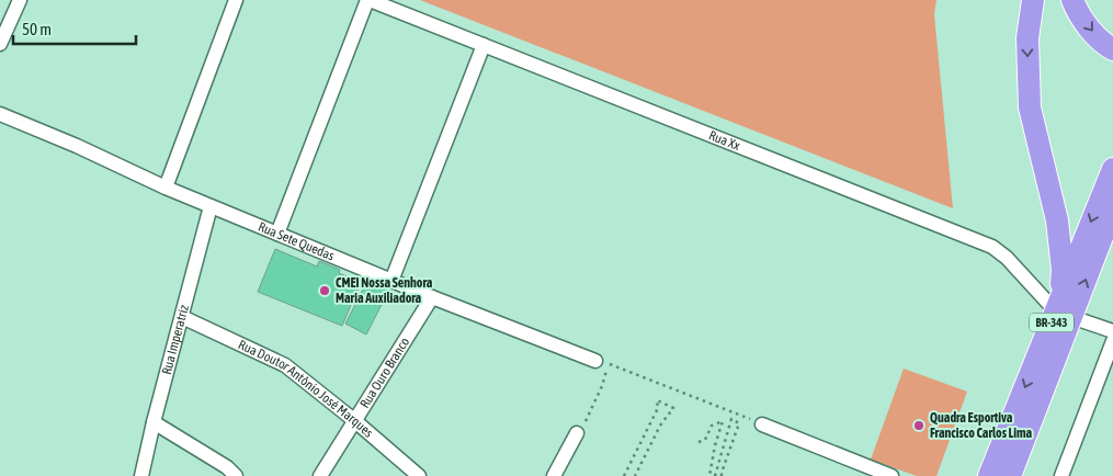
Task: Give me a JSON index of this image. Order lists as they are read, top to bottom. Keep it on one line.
{"streets":{"highway":["BR-343"],"street":["Rua Xx","Rua Sete Quedas","Rua Imperatriz","Rua Ouro Branco","Rua Doutor Antônio José Marques"]},"crossings":[["Rua Xx","BR-343"],["Rua Sete Quedas","Rua Imperatriz"],["Rua Sete Quedas","Rua Ouro Branco"],["Rua Imperatriz","Rua Doutor Antônio José Marques"],["Rua Ouro Branco","Rua Doutor Antônio José Marques"]],"places":["CMEI Nossa Senhora Maria Auxiliadora","Quadra Esportiva Francisco Carlos Lima"],"scale_bar":"50 m"}
